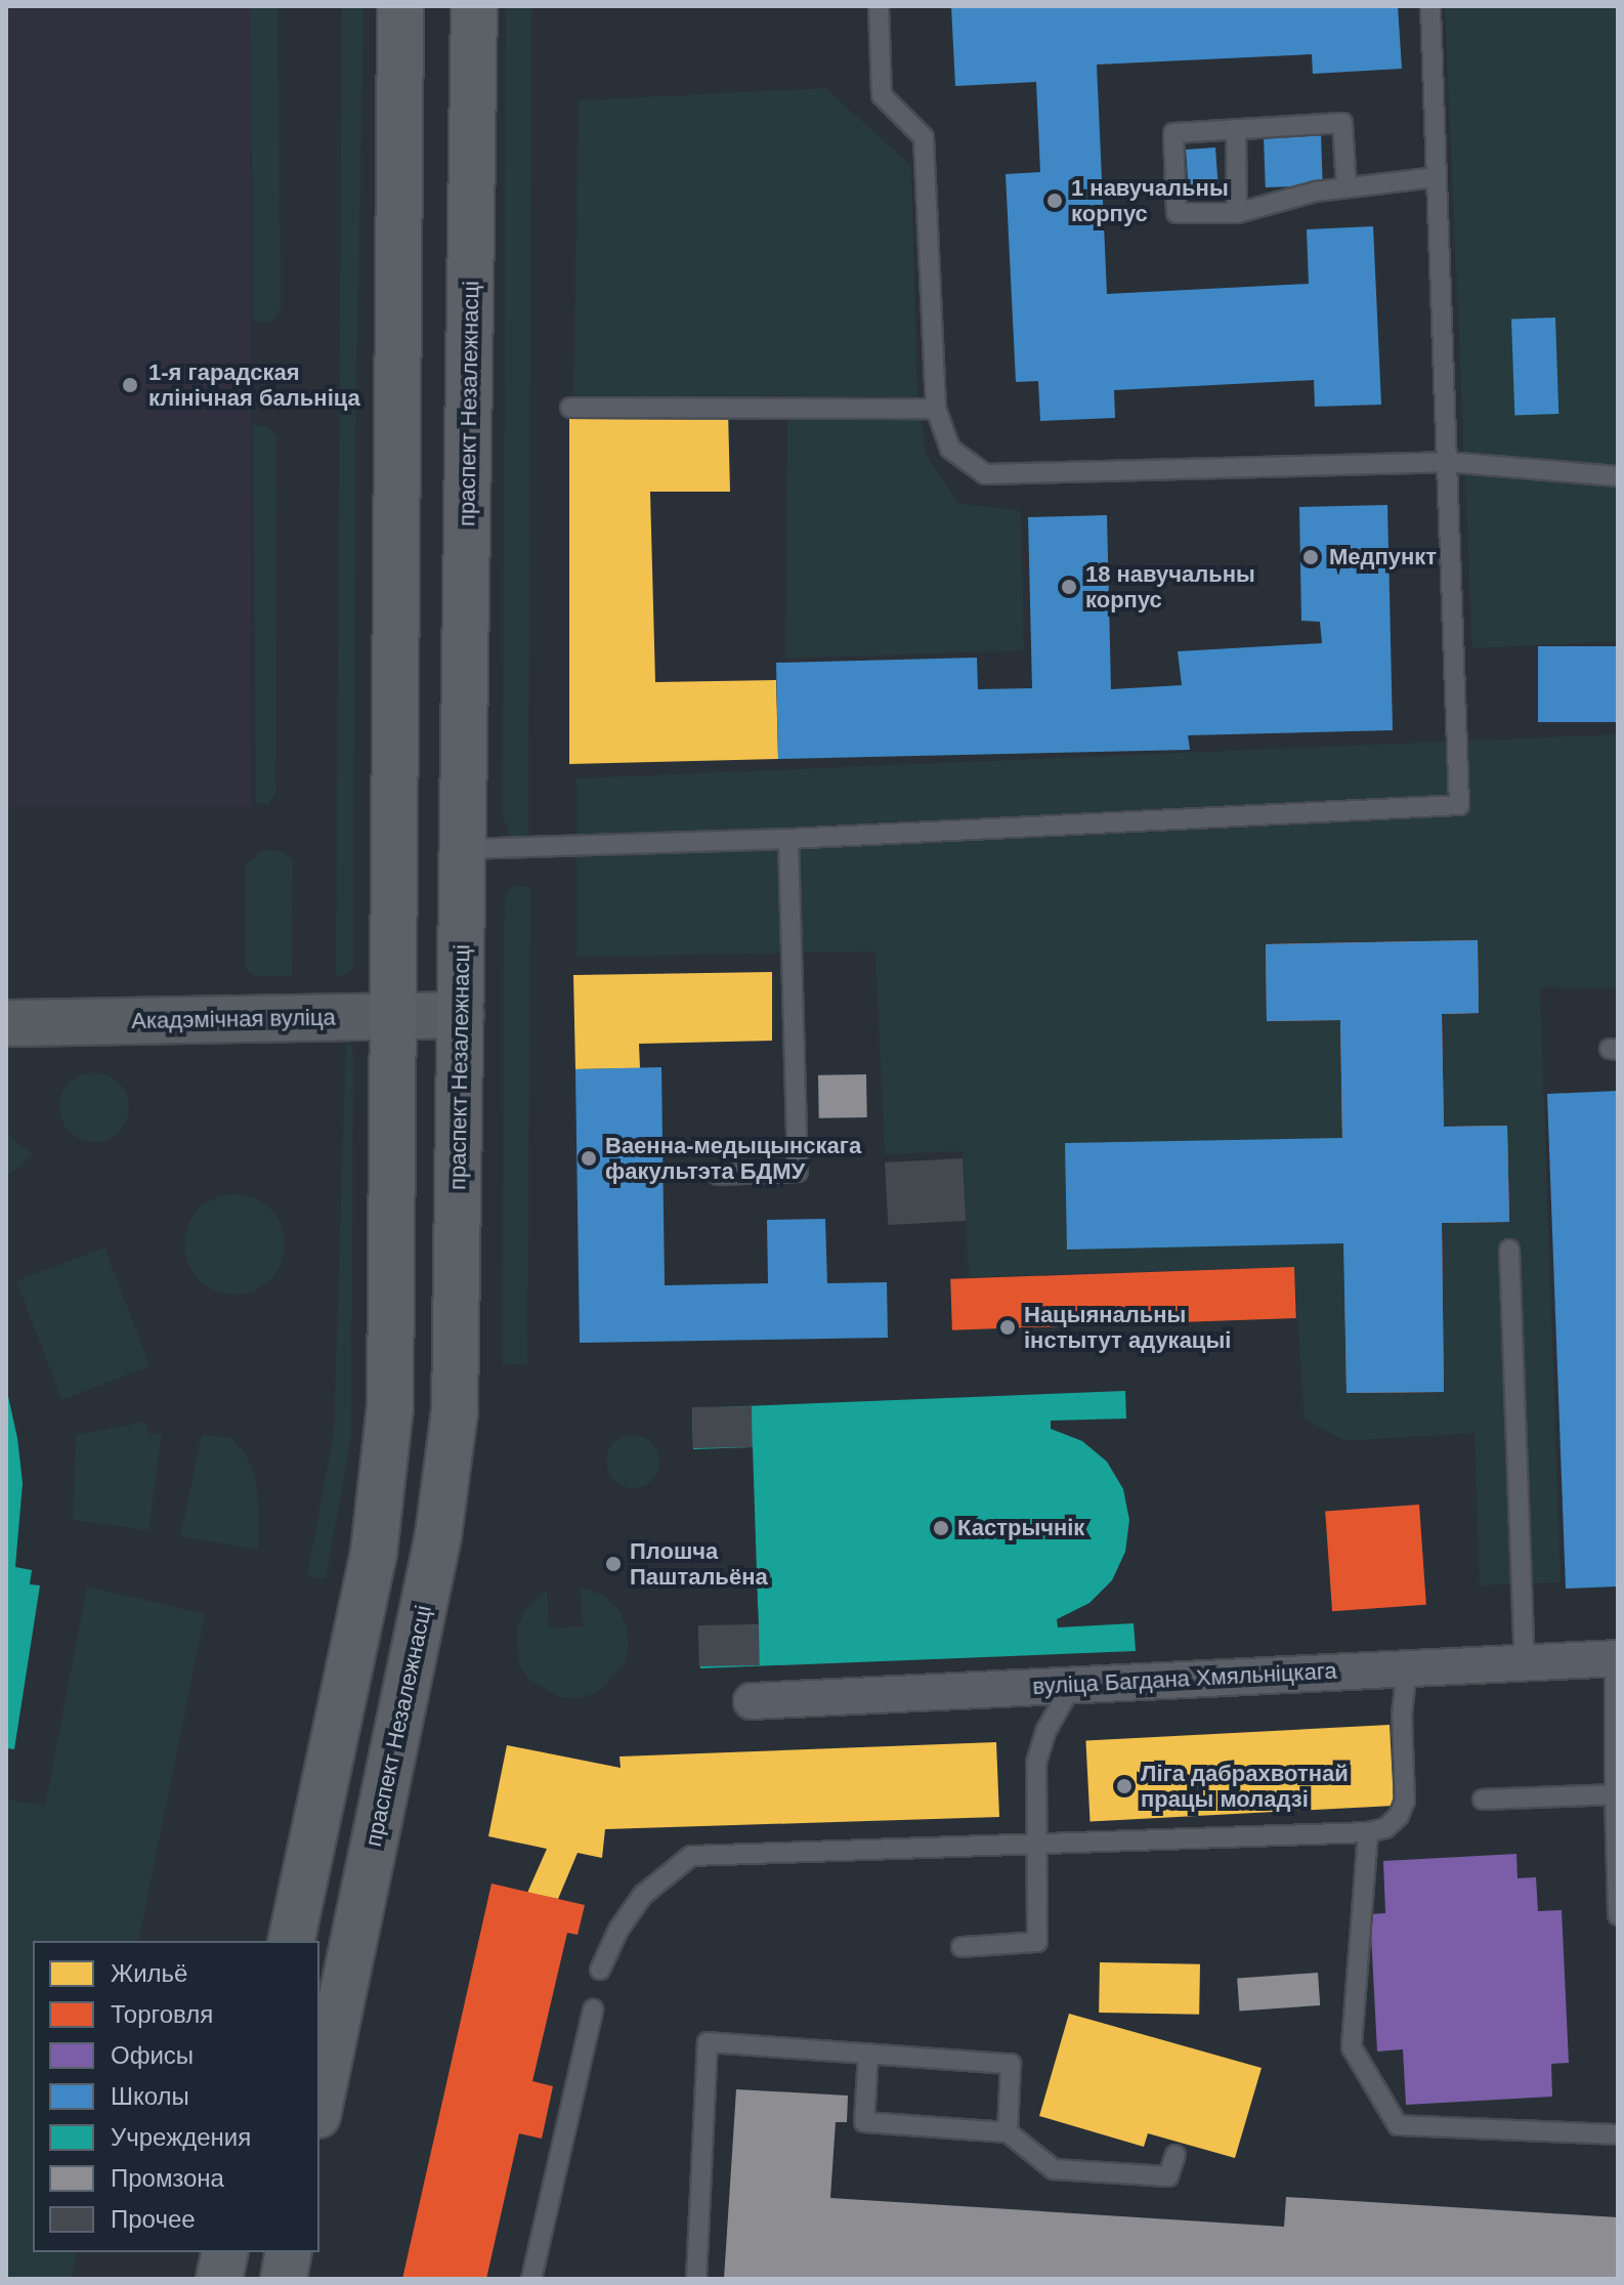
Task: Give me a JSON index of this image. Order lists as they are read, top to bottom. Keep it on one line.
{"streets":{"main road":["праспект Незалежнасці"],"street":["Акадэмічная вуліца","вуліца Багдана Хмяльніцкага"]},"crossings":[["праспект Незалежнасці","Акадэмічная вуліца"]],"places":["1 навучальны корпус","1-я гарадская клінічная бальніца","Медпункт","18 навучальны корпус","Ваенна-медыцынскага факультэта БДМУ","Нацыянальны інстытут адукацыі","Кастрычнік","Плошча Паштальёна","Ліга дабрахвотнай працы моладзі"],"legend":["Жильё","Торговля","Офисы","Школы","Учреждения","Промзона","Прочее"]}
